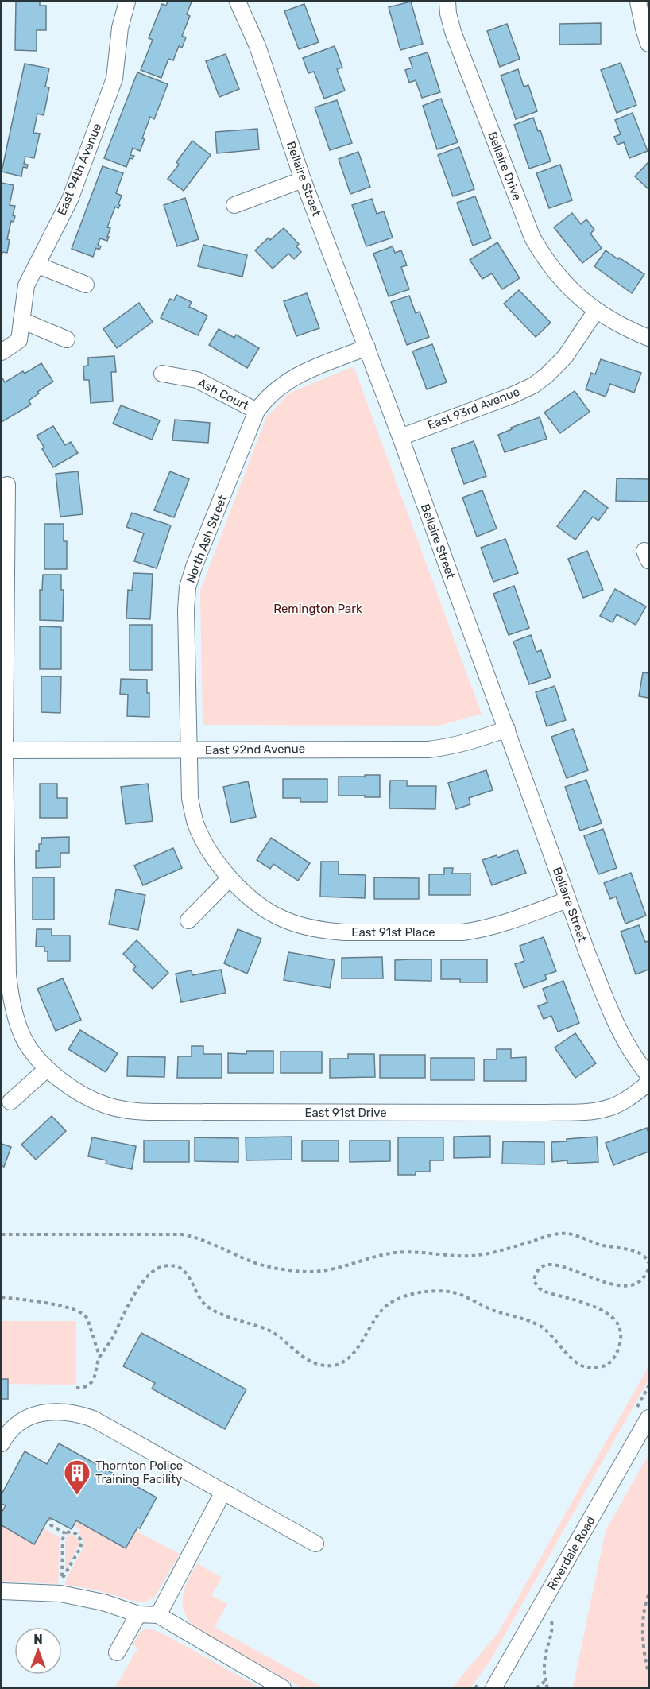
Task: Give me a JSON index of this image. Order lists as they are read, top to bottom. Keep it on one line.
{"streets":{"street":["Bellaire Drive","East 94th Avenue","Bellaire Street","Ash Court","East 93rd Avenue","North Ash Street","East 92nd Avenue","East 91st Place","East 91st Drive","Riverdale Road"]},"crossings":[["Bellaire Drive","East 93rd Avenue"],["Bellaire Street","East 93rd Avenue"],["Bellaire Street","North Ash Street"],["Bellaire Street","East 92nd Avenue"],["Bellaire Street","East 91st Place"],["Ash Court","North Ash Street"],["North Ash Street","East 92nd Avenue"],["North Ash Street","East 91st Place"],["East 92nd Avenue","East 91st Drive"]],"parks":["Remington Park"],"places":{"building":["Thornton Police Training Facility"]},"north":"top"}
